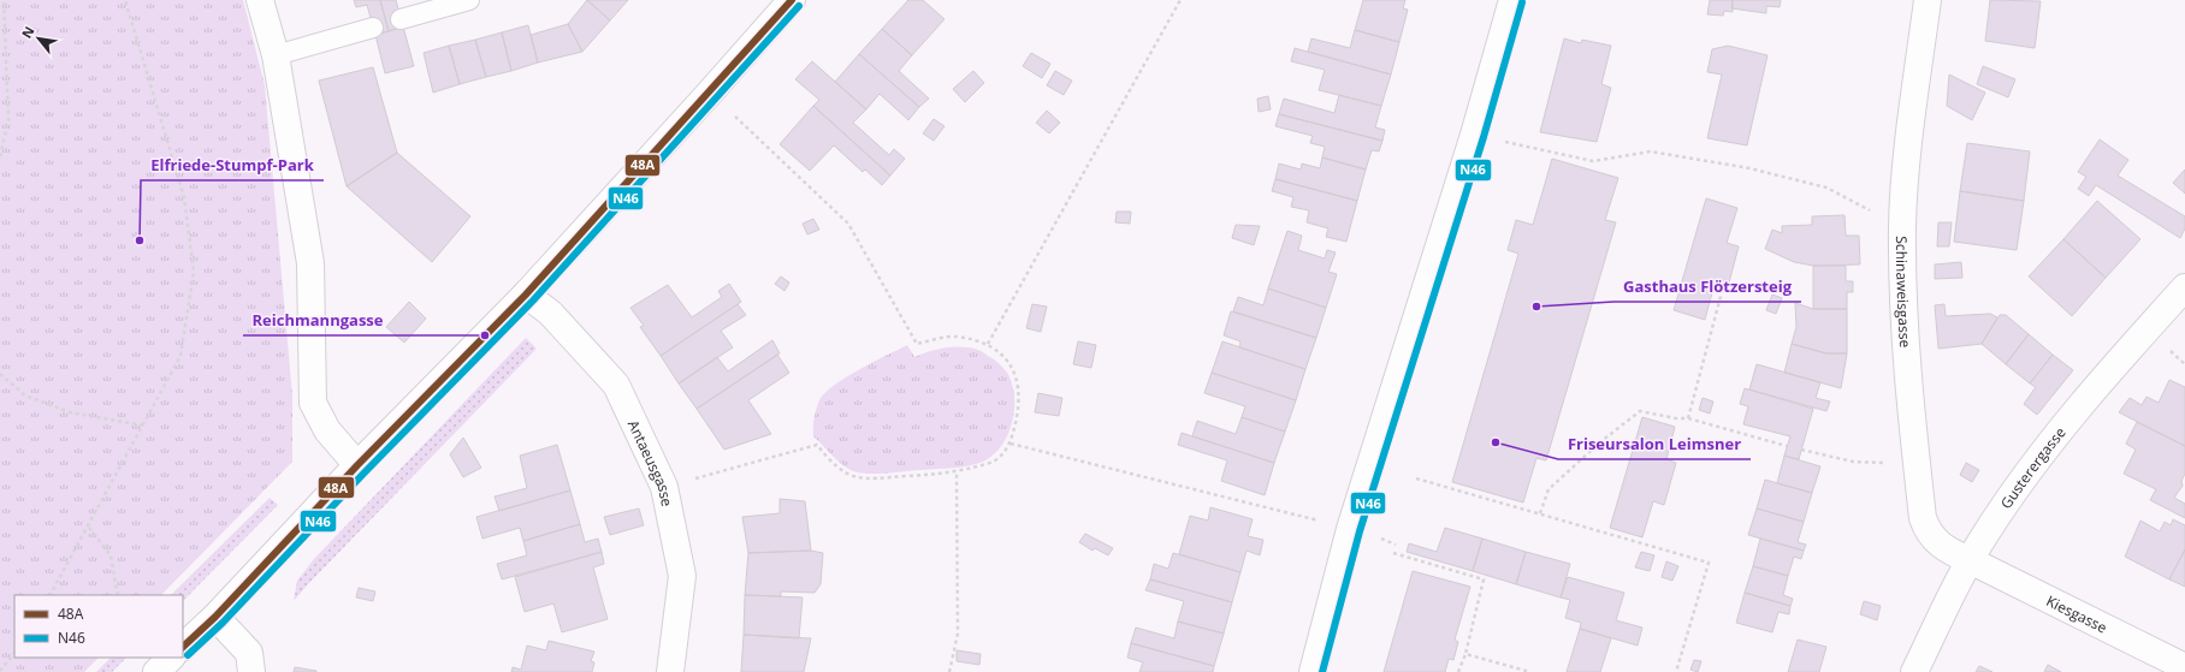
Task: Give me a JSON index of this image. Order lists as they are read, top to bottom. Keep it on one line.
{"streets":{"street":["Schinaweisgasse","Antaeusgasse","Gusterergasse","Kiesgasse"]},"crossings":[["Schinaweisgasse","Gusterergasse"],["Schinaweisgasse","Kiesgasse"],["Gusterergasse","Kiesgasse"]],"places":["Elfriede-Stumpf-Park","Gasthaus Flötzersteig","Reichmanngasse","Friseursalon Leimsner"],"lines":["transit line 48A","transit line N46"],"legend":["48A","N46"],"north":"top left"}
